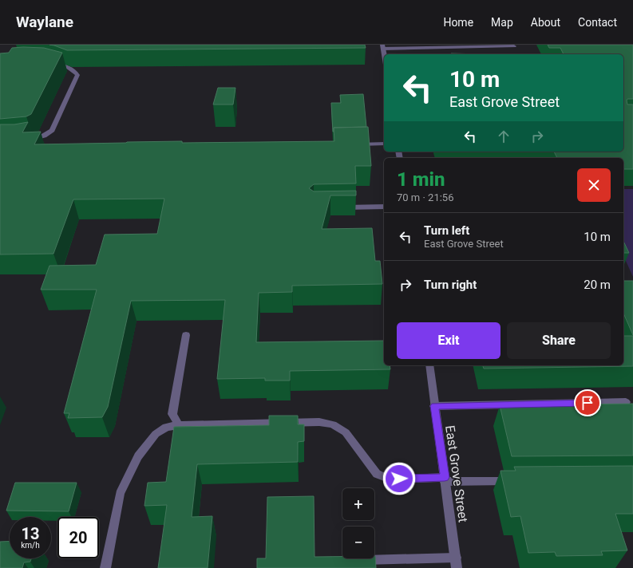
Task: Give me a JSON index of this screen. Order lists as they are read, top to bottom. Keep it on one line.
{"streets":{"street":["East Grove Street"]},"page":{"header":"Waylane","nav":["Home","Map","About","Contact"],"turn":["10 m","East Grove Street"],"heading":["1 min","70 m · 21:56"],"list":[{"name":"Turn left","note":"East Grove Street","value":"10 m"},{"name":"Turn right","value":"20 m"}],"buttons":["Exit","Share"],"map_buttons":["+","−"],"speed":"13 km/h","limit":"20"}}
